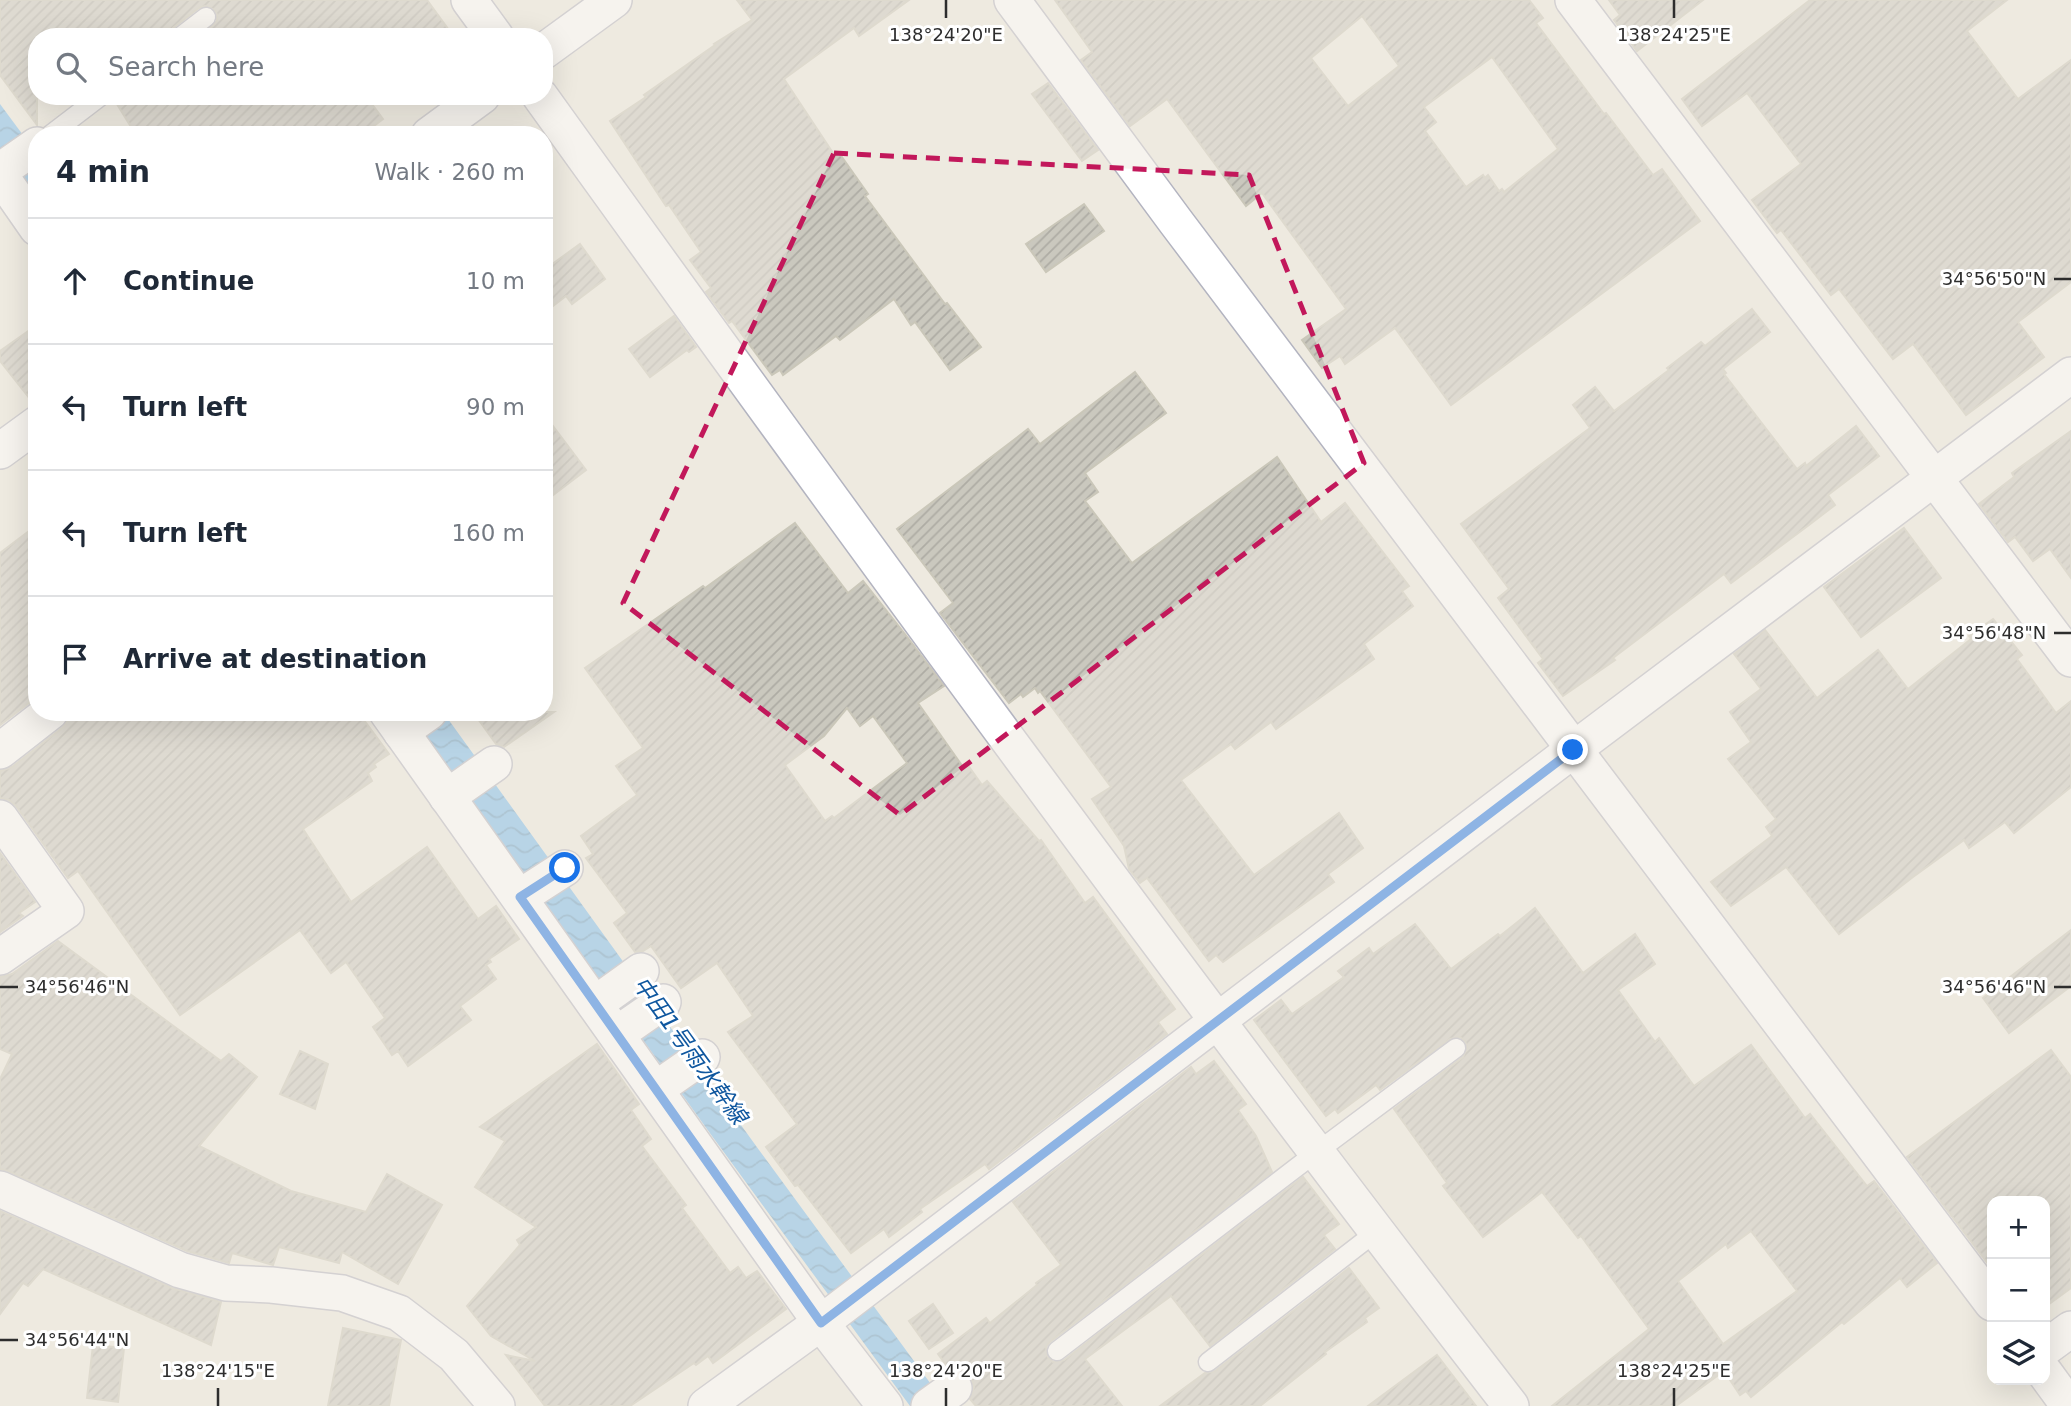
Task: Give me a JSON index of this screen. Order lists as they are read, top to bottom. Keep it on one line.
{"water":["中田1号雨水幹線"],"page":{"search":"Search here","heading":["4 min","Walk · 260 m"],"list":[["Continue","10 m"],["Turn left","90 m"],["Turn left","160 m"],"Arrive at destination"],"map_buttons":["+","−"]},"coordinates":["138°24'20\"E","138°24'25\"E","34°56'50\"N","34°56'48\"N","34°56'46\"N","34°56'44\"N","138°24'15\"E"]}
